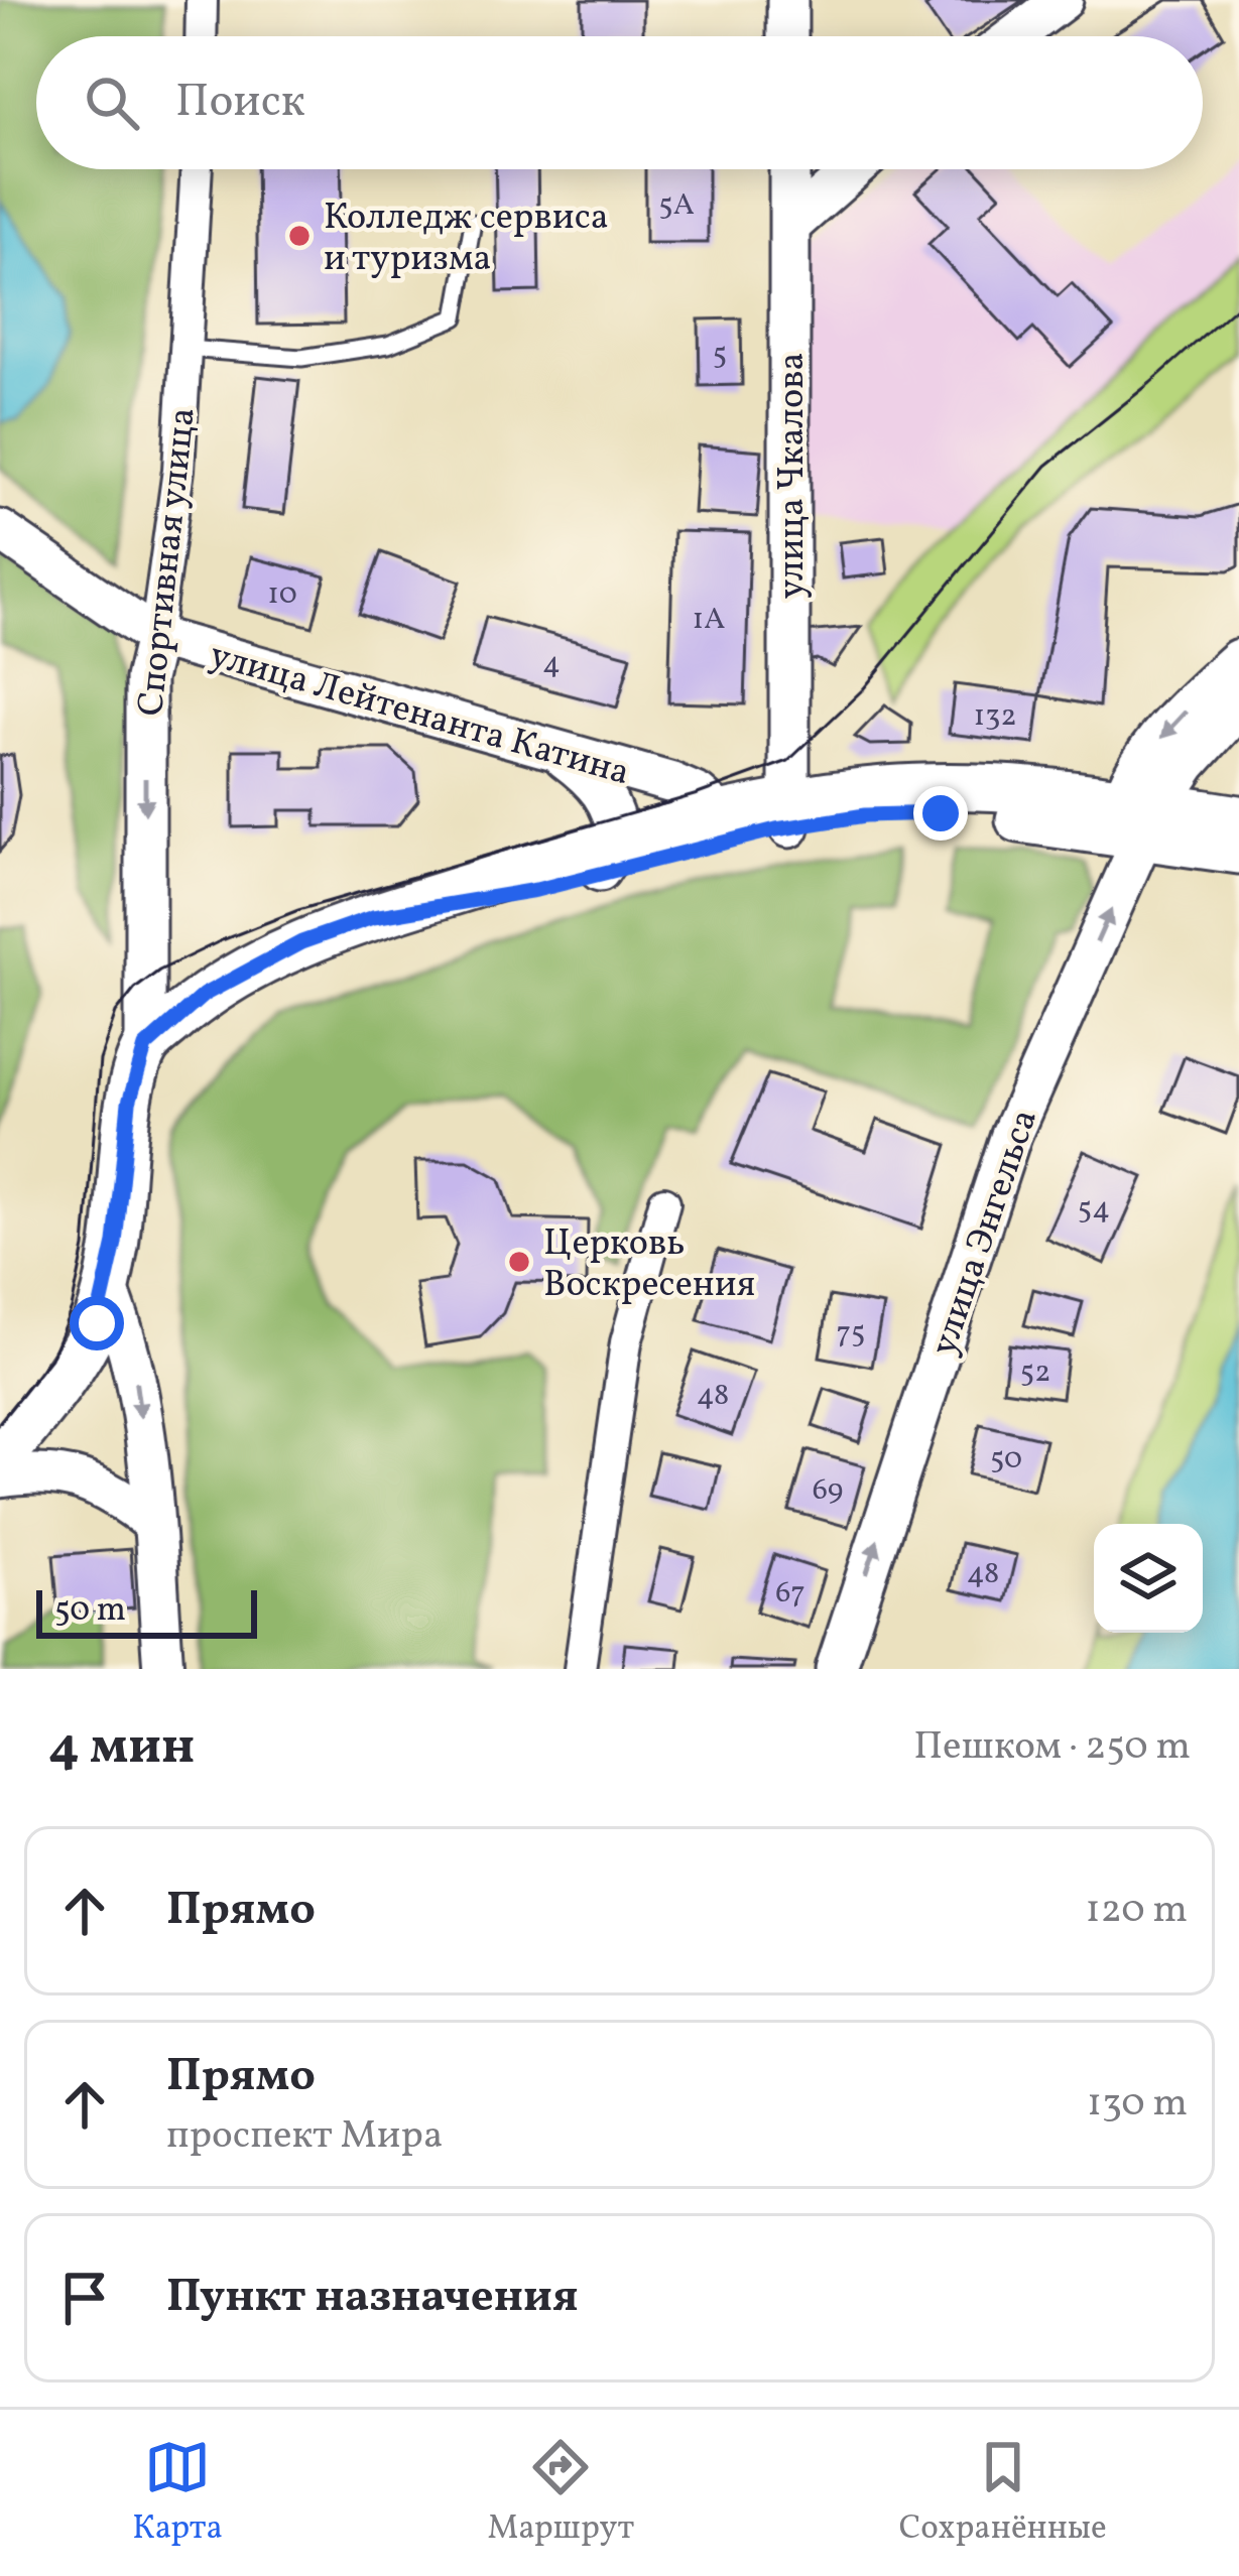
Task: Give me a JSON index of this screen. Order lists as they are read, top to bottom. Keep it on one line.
{"streets":{"street":["улица Чкалова","Спортивная улица","улица Лейтенанта Катина","улица Энгельса"]},"crossings":[["Спортивная улица","улица Лейтенанта Катина"]],"one_way":["Спортивная улица"],"places":["Колледж сервиса и туризма","Церковь Воскресения"],"house_numbers":["5А","5","10","1А","4","132","54","75","52","48","50","69","48","67"],"scale_bar":"50 m","page":{"search":"Поиск","scale":"50 m","heading":["4 мин","Пешком · 250 m"],"list":[["Прямо","120 m"],["Прямо","проспект Мира","130 m"],"Пункт назначения"],"nav":["Карта","Маршрут","Сохранённые"]}}
